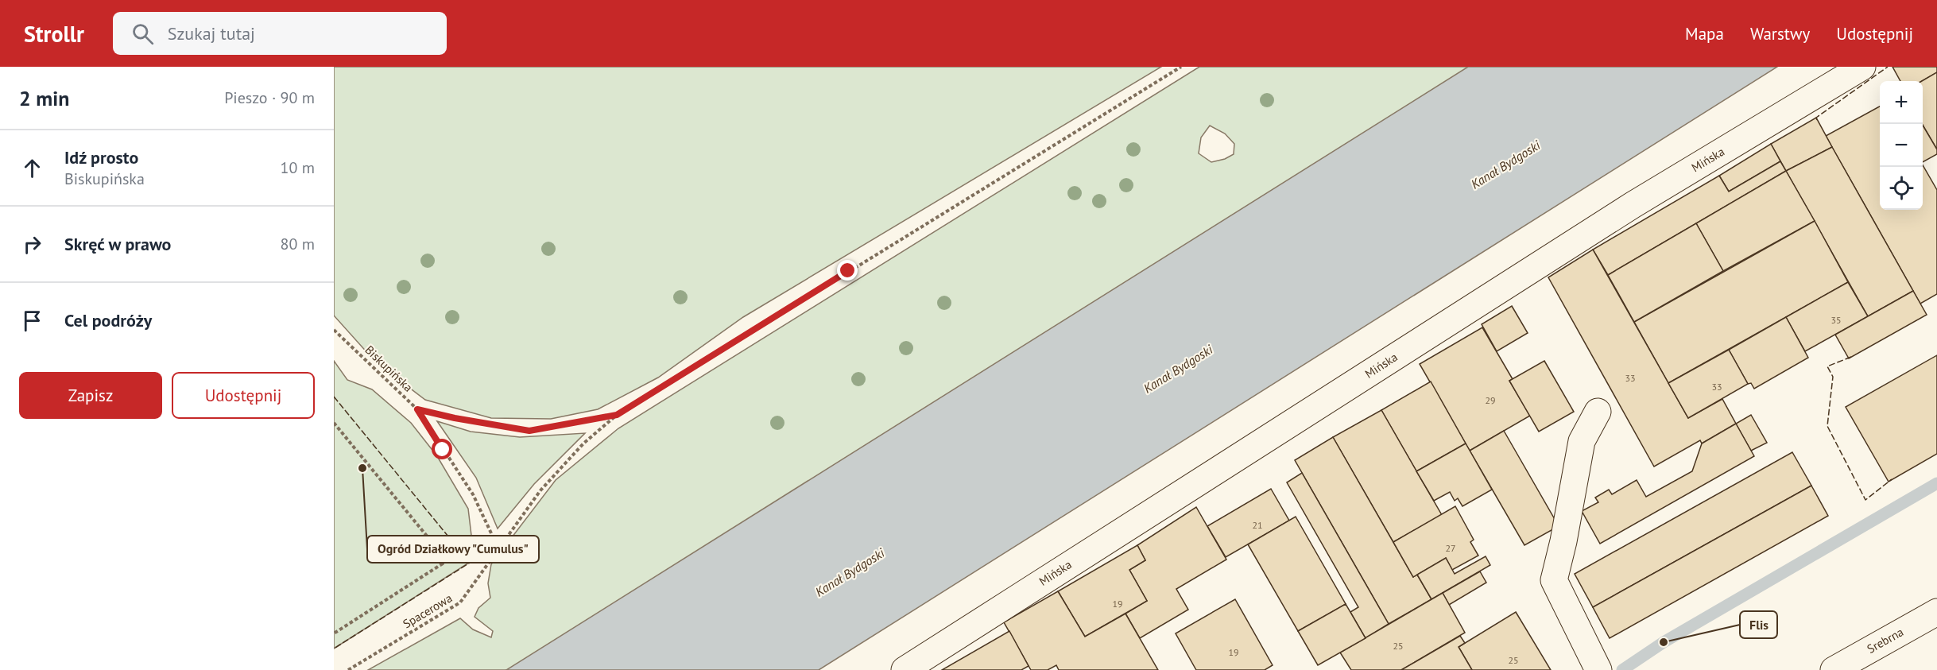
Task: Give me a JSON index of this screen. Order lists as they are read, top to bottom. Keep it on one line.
{"streets":{"street":["Mińska","Srebrna"],"path":["Biskupińska","Spacerowa"]},"crossings":[["Biskupińska","Spacerowa"]],"water":["Kanał Bydgoski"],"places":["Ogród Działkowy \"Cumulus\"","Flis"],"house_numbers":["35","33","33","29","21","27","19","25","19","25"],"page":{"header":"Strollr","search":"Szukaj tutaj","nav":["Mapa","Warstwy","Udostępnij"],"heading":["2 min","Pieszo · 90 m"],"map_buttons":["+","−"],"list":[["Idź prosto","Biskupińska","10 m"],["Skręć w prawo","80 m"],"Cel podróży"],"buttons":["Zapisz","Udostępnij"]}}
